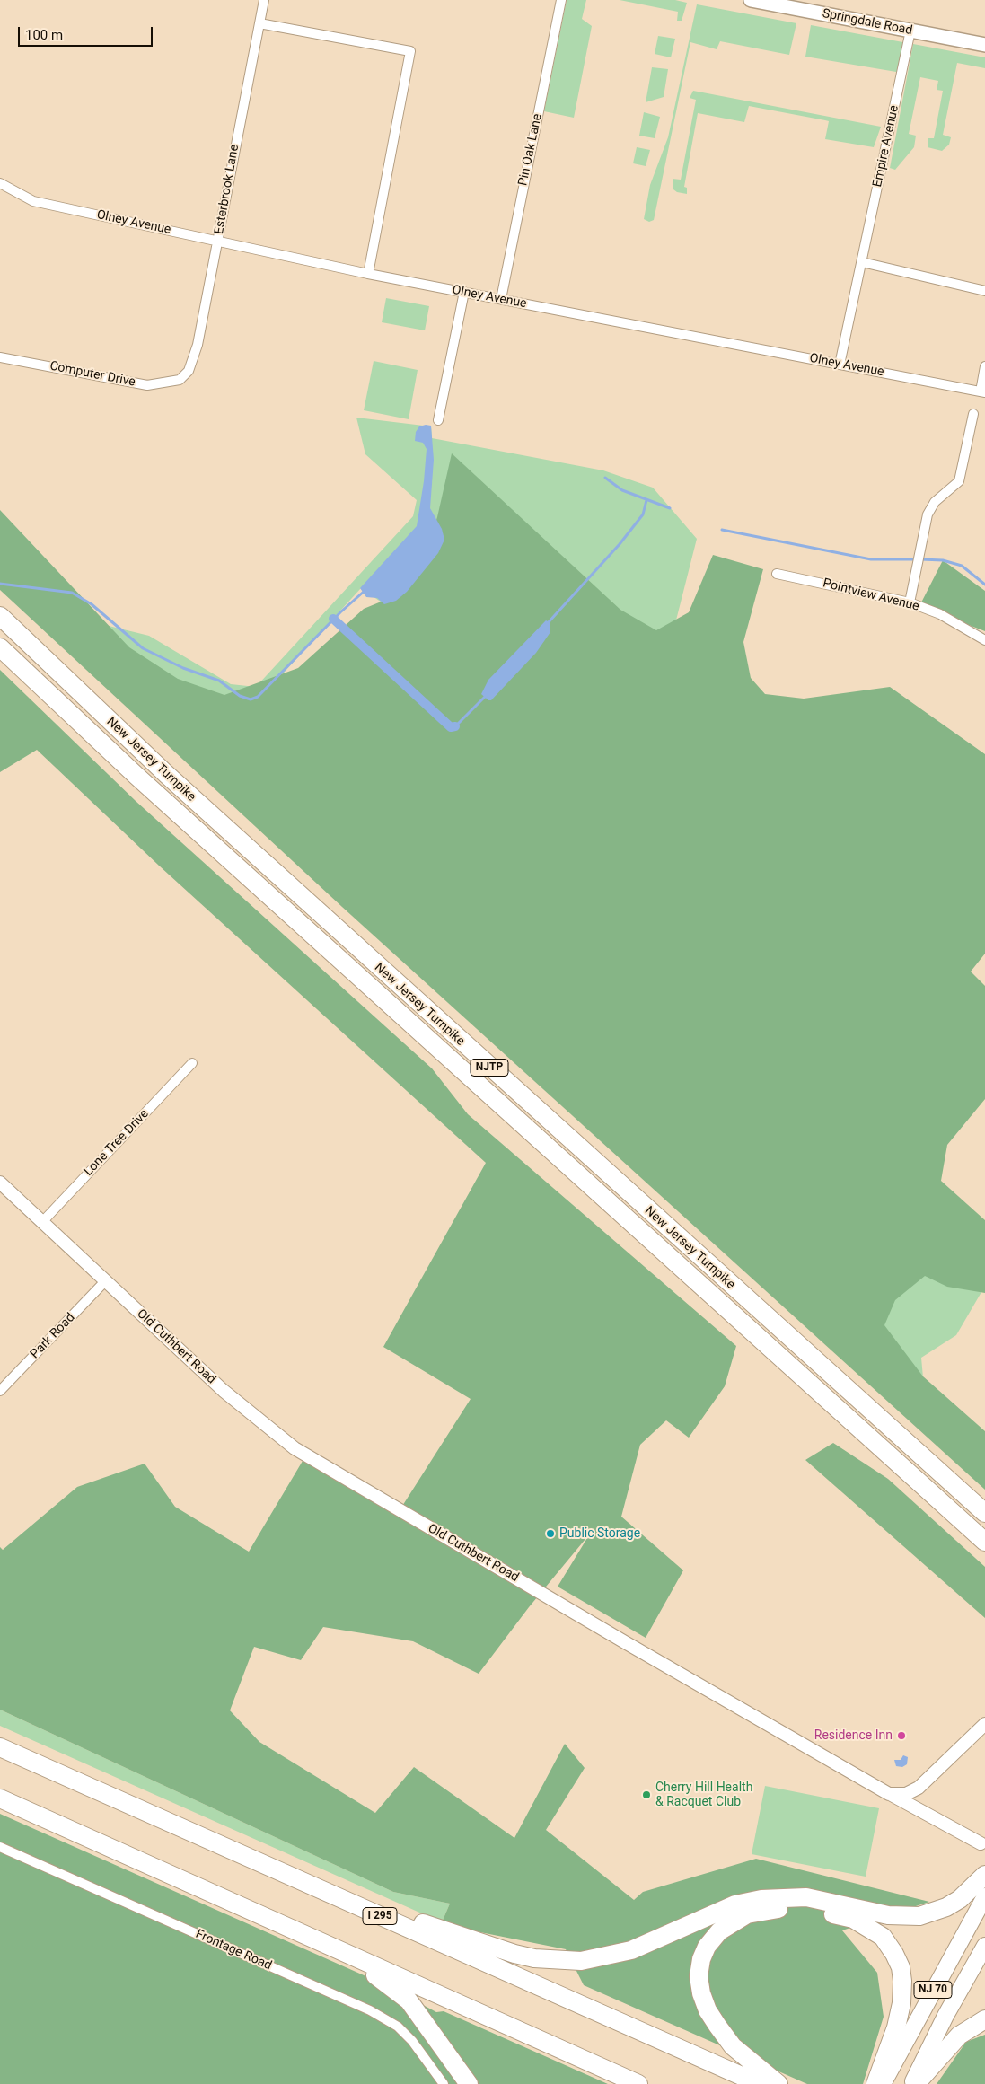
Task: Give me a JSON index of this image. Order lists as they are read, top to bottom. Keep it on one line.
{"streets":{"highway":["New Jersey Turnpike","NJTP","I 295","NJ 70"],"main road":["Springdale Road"],"street":["Empire Avenue","Pin Oak Lane","Esterbrook Lane","Olney Avenue","Computer Drive","Pointview Avenue","Lone Tree Drive","Park Road","Old Cuthbert Road","Frontage Road"]},"crossings":[["Springdale Road","Empire Avenue"],["Empire Avenue","Olney Avenue"],["Pin Oak Lane","Olney Avenue"],["Esterbrook Lane","Olney Avenue"],["Esterbrook Lane","Computer Drive"],["Lone Tree Drive","Old Cuthbert Road"],["Park Road","Old Cuthbert Road"]],"places":["Public Storage","Residence Inn","Cherry Hill Health & Racquet Club"],"scale_bar":"100 m"}
